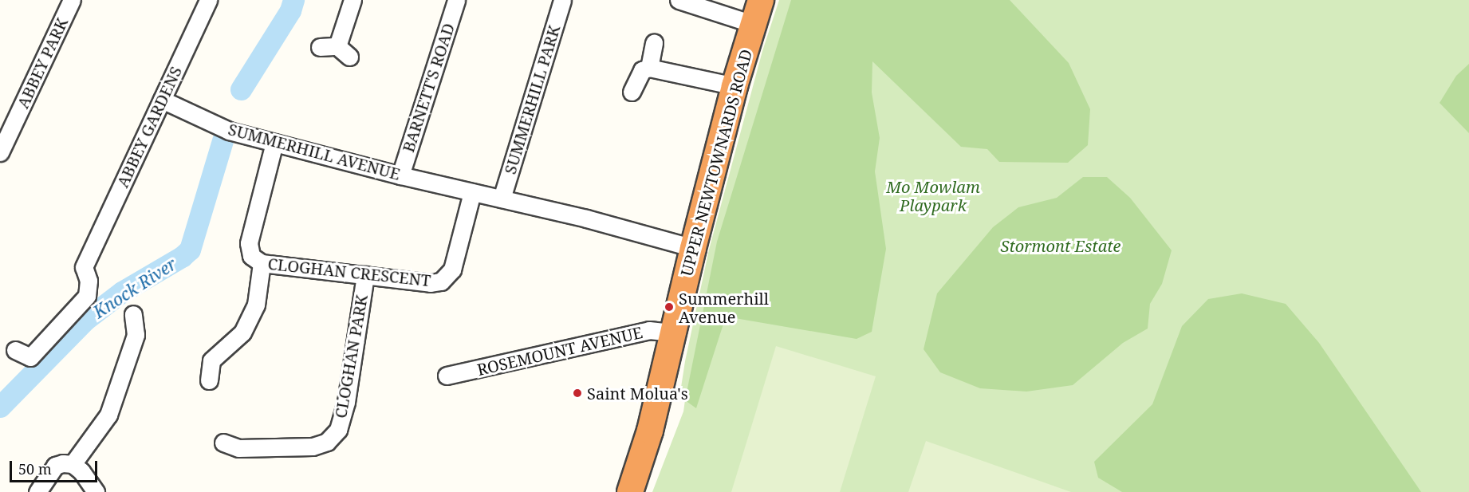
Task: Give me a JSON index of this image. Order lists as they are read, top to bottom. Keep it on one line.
{"streets":{"highway":["UPPER NEWTOWNARDS ROAD"],"street":["ABBEY PARK","BARNETT'S ROAD","SUMMERHILL PARK","ABBEY GARDENS","SUMMERHILL AVENUE","CLOGHAN CRESCENT","ROSEMOUNT AVENUE","CLOGHAN PARK"]},"crossings":[["BARNETT'S ROAD","SUMMERHILL AVENUE"],["SUMMERHILL PARK","SUMMERHILL AVENUE"],["ABBEY GARDENS","SUMMERHILL AVENUE"],["SUMMERHILL AVENUE","UPPER NEWTOWNARDS ROAD"],["SUMMERHILL AVENUE","CLOGHAN CRESCENT"],["UPPER NEWTOWNARDS ROAD","ROSEMOUNT AVENUE"],["CLOGHAN CRESCENT","CLOGHAN PARK"]],"water":["Knock River"],"parks":["Mo Mowlam Playpark","Stormont Estate"],"places":["Summerhill Avenue","Saint Molua's"],"scale_bar":"50 m"}
